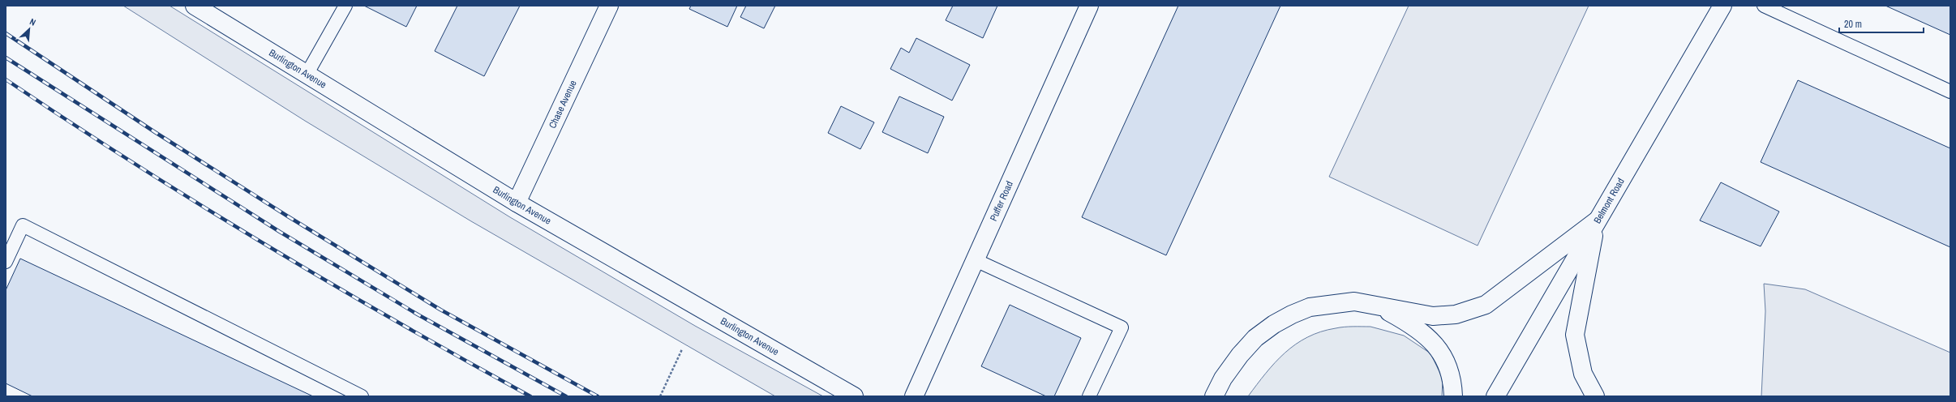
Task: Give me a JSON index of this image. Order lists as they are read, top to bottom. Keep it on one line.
{"streets":{"street":["Burlington Avenue","Chase Avenue","Puffer Road","Belmont Road"]},"crossings":[["Burlington Avenue","Chase Avenue"]],"scale_bar":"20 m","north":"top right"}
